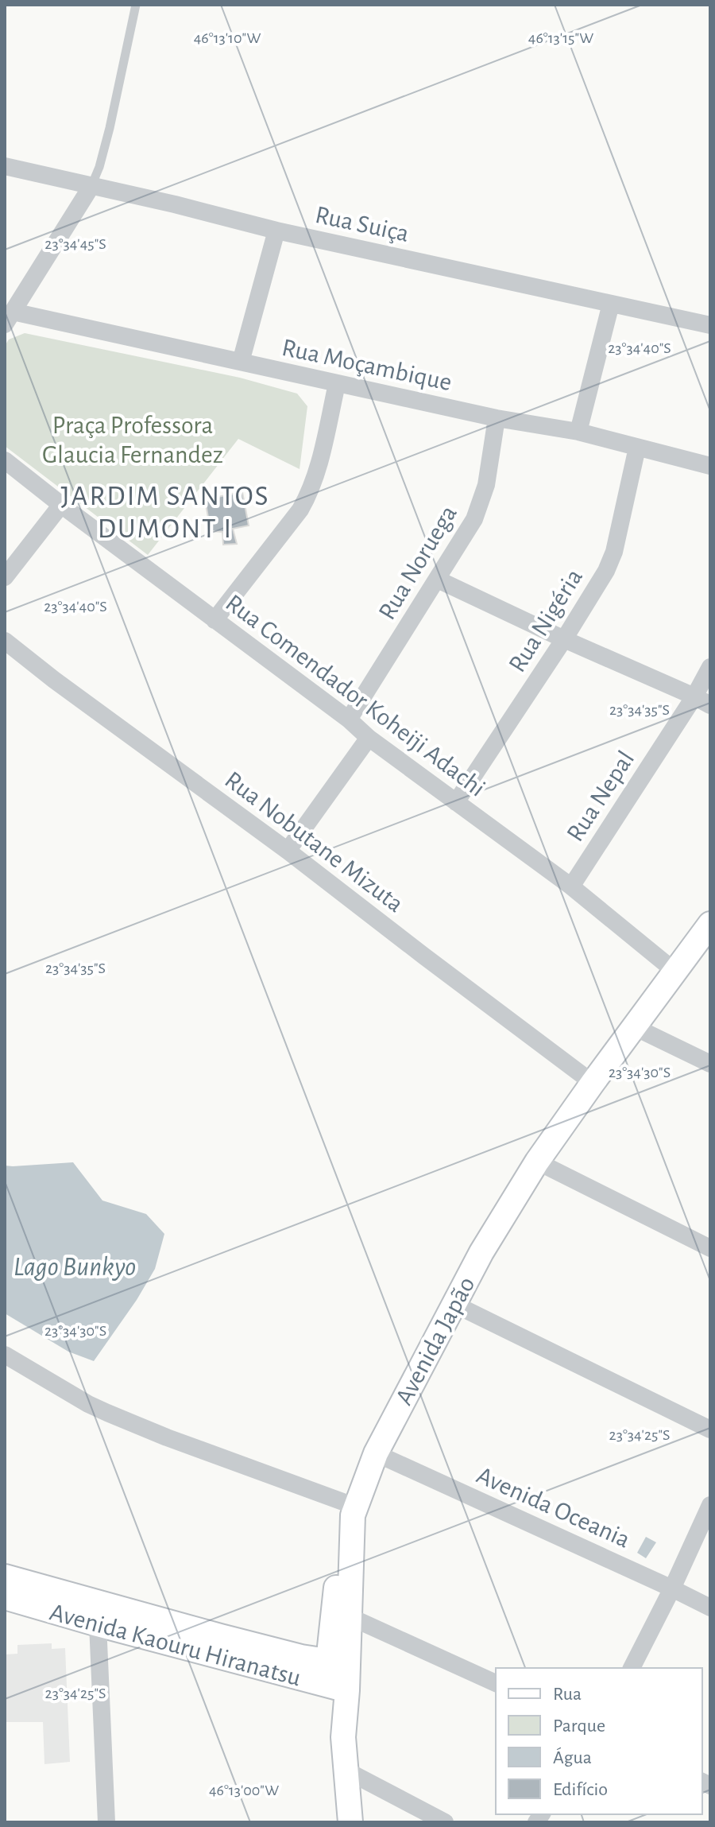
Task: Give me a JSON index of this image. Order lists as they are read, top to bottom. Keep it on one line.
{"streets":{"main road":["Avenida Japão","Avenida Kaouru Hiranatsu"],"street":["Rua Suiça","Rua Moçambique","Rua Noruega","Rua Nigéria","Rua Comendador Koheiji Adachi","Rua Nepal","Rua Nobutane Mizuta","Avenida Oceania"]},"crossings":[["Rua Moçambique","Rua Noruega"],["Rua Moçambique","Rua Nigéria"],["Rua Noruega","Rua Comendador Koheiji Adachi"],["Rua Nigéria","Rua Comendador Koheiji Adachi"],["Rua Comendador Koheiji Adachi","Rua Nepal"],["Rua Comendador Koheiji Adachi","Avenida Japão"],["Rua Nobutane Mizuta","Avenida Japão"],["Avenida Japão","Avenida Oceania"]],"districts":["JARDIM SANTOS DUMONT I"],"water":["Lago Bunkyo"],"parks":["Praça Professora Glaucia Fernandez"],"legend":["Rua","Parque","Água","Edifício"],"coordinates":["46°13'10\"W","46°13'15\"W","23°34'45\"S","23°34'40\"S","23°34'35\"S","23°34'30\"S","23°34'25\"S","46°13'00\"W"]}
